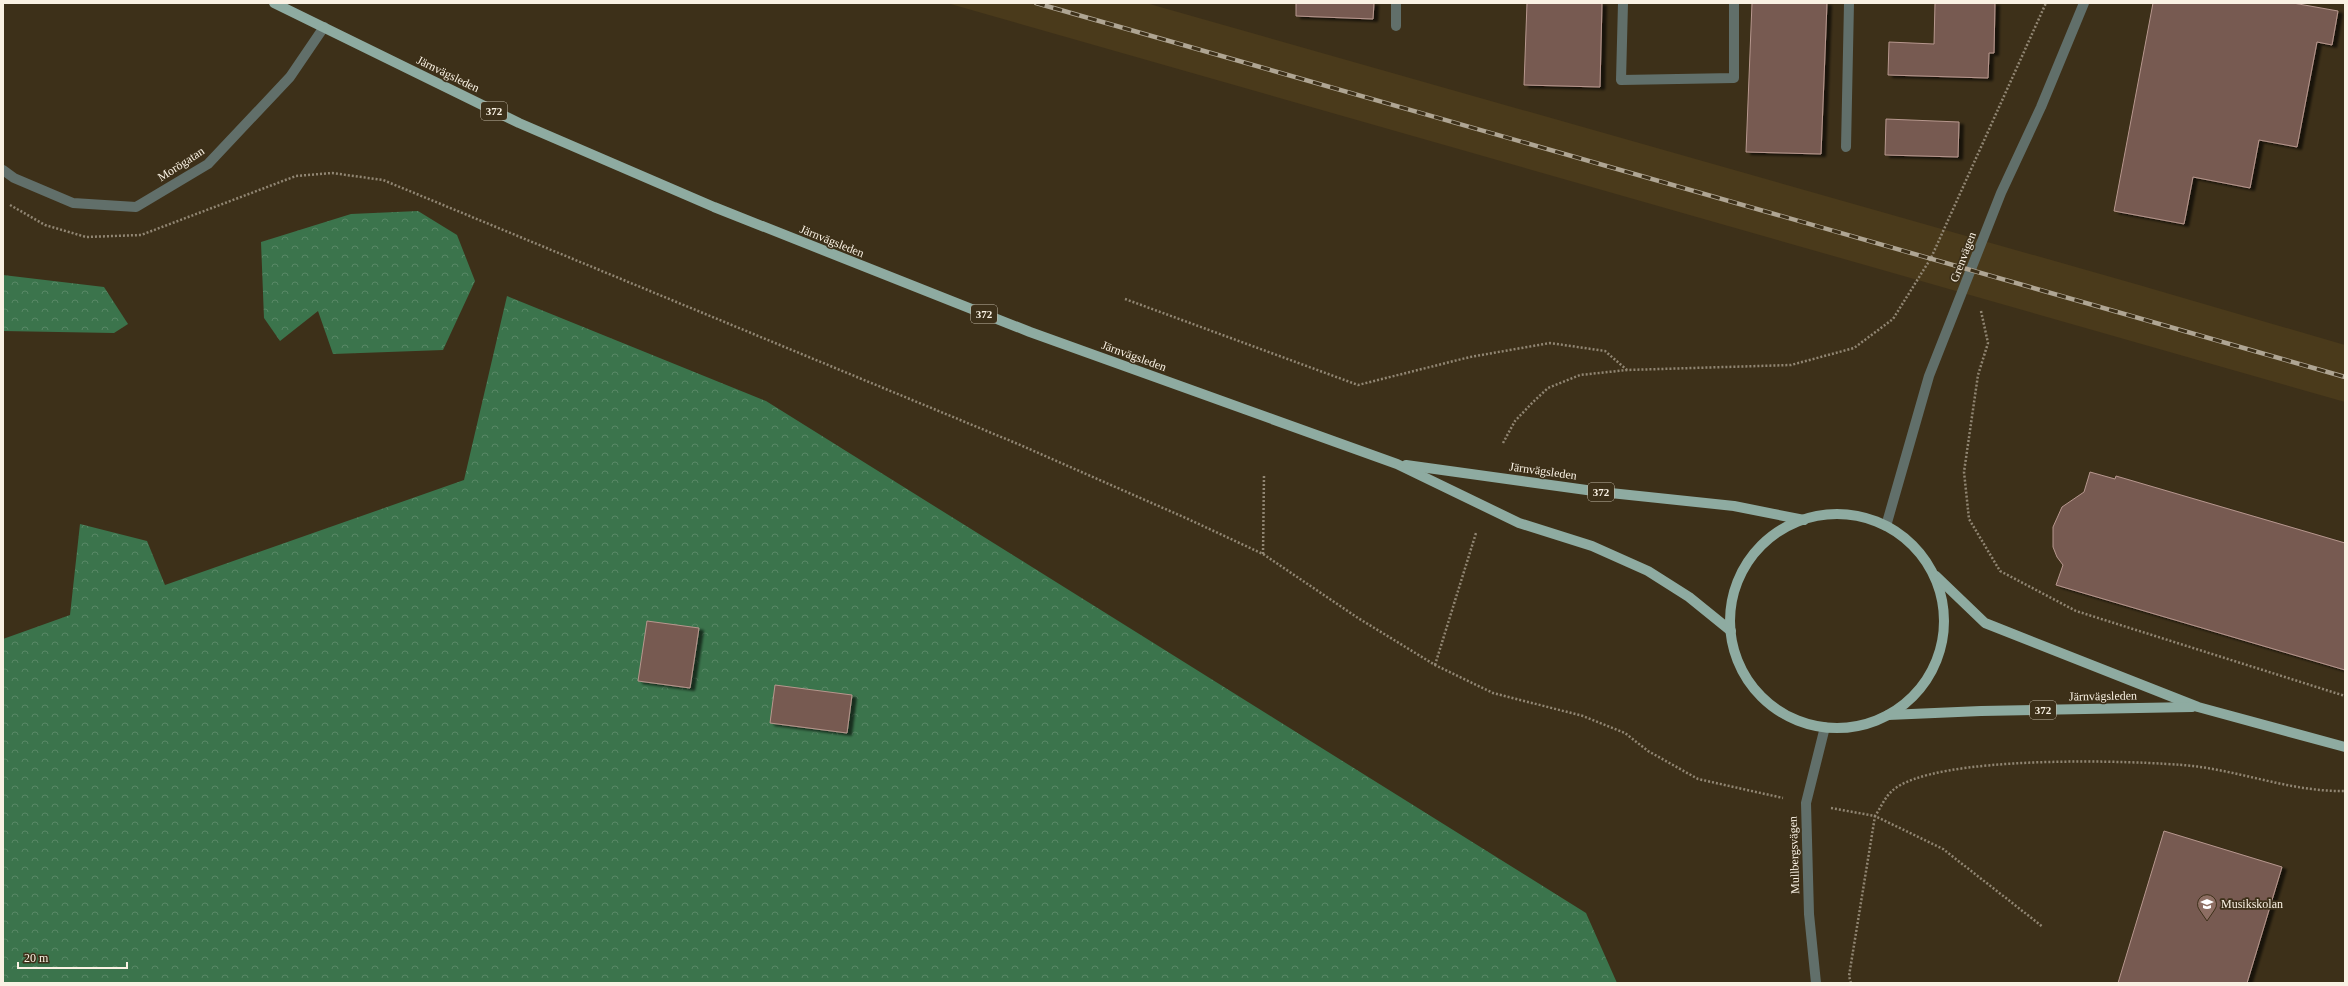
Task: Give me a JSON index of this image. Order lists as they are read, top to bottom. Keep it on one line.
{"streets":{"main road":["Järnvägsleden","372"],"street":["Morögatan","Grenvägen","Mullbergsvägen"]},"crossings":[["Järnvägsleden","372"],["Järnvägsleden","Morögatan"],["372","Grenvägen"],["372","Mullbergsvägen"]],"places":{"school or university":["Musikskolan"]},"scale_bar":"20 m"}
